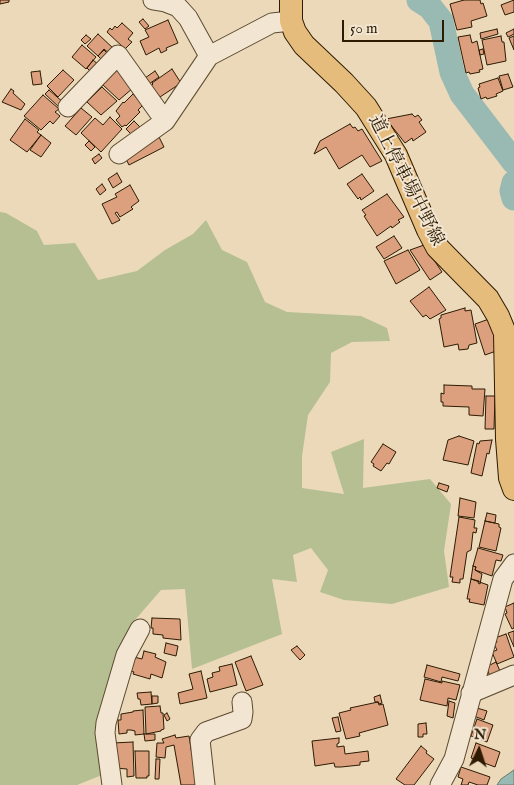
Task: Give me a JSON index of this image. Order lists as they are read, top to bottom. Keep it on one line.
{"streets":{"main road":["道上停車場中野線"]},"scale_bar":"50 m","north":"top"}
